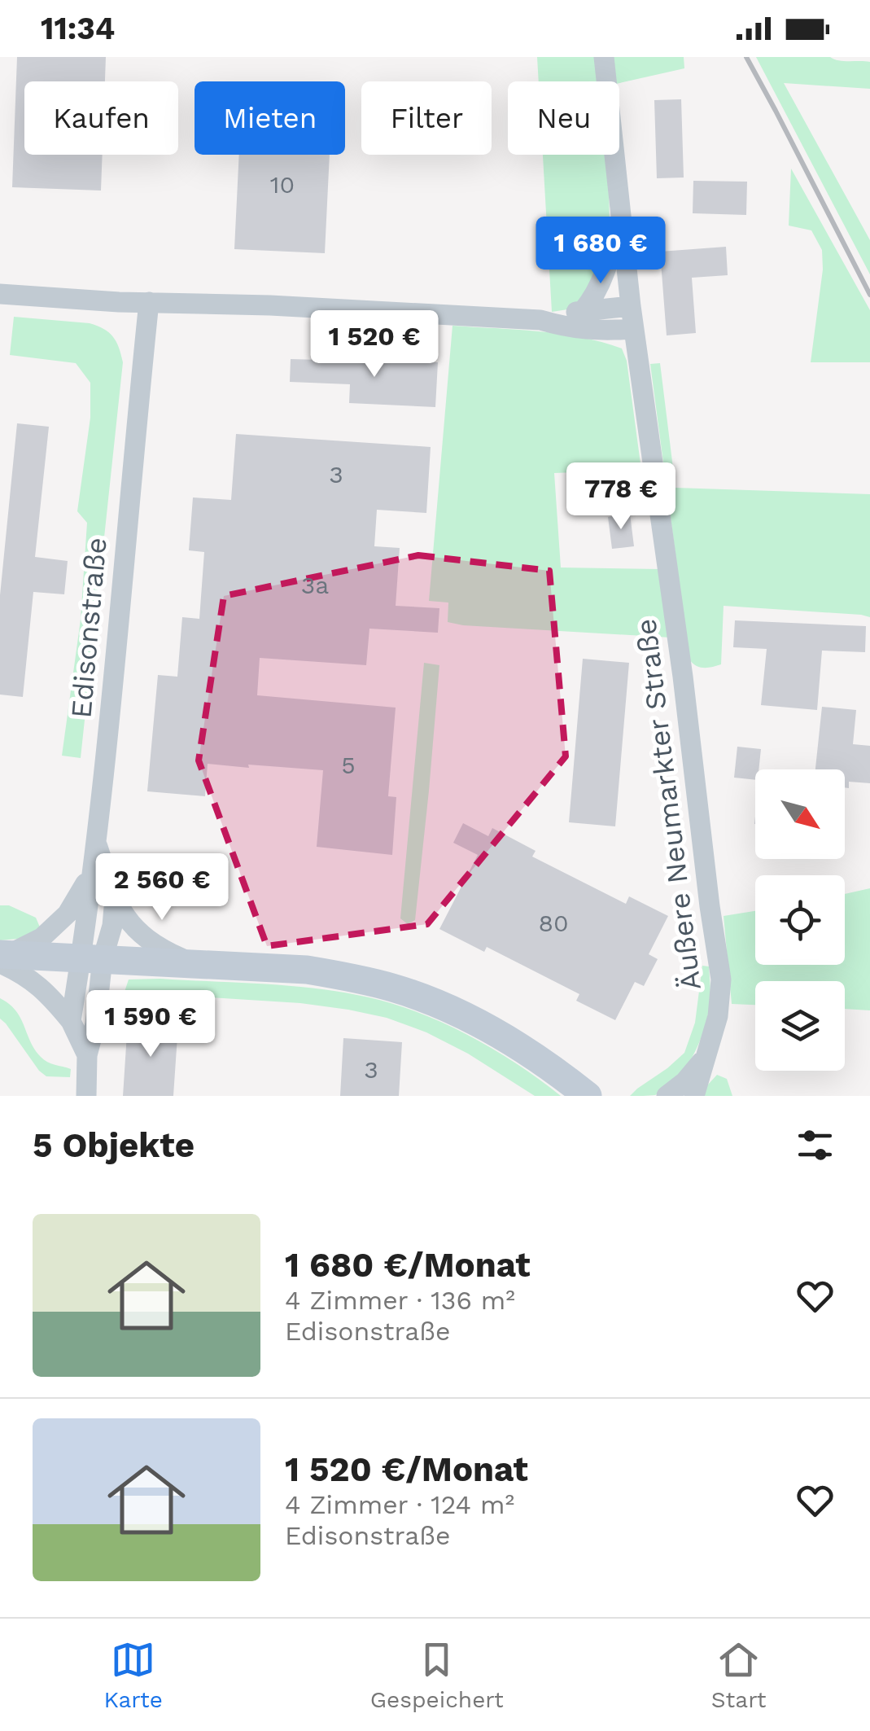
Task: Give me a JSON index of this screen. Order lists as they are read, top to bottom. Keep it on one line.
{"streets":{"street":["Edisonstraße","Äußere Neumarkter Straße"]},"house_numbers":["10","3","3a","5","80","3"],"north":"bottom right","page":{"status":"11:34","chip":["Kaufen","Mieten","Filter","Neu"],"price":["1 680 €","1 520 €","778 €","2 560 €","1 590 €"],"heading":"5 Objekte","list":[{"name":"1 680 €/Monat","note":"4 Zimmer · 136 m² · Edisonstraße"},{"name":"1 520 €/Monat","note":"4 Zimmer · 124 m² · Edisonstraße"}],"tabs":["Karte","Gespeichert","Start"]}}
